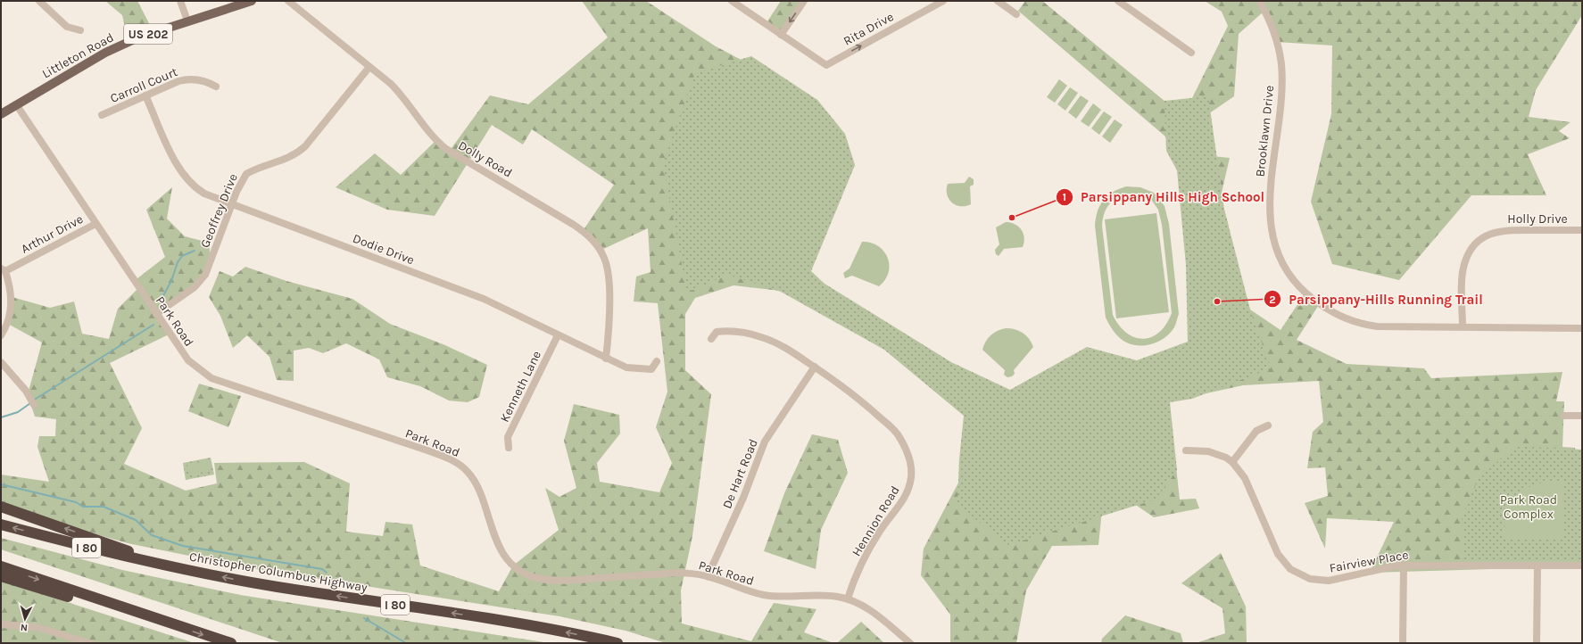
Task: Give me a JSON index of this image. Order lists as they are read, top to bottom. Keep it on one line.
{"streets":{"highway":["I 80","Christopher Columbus Highway"],"main road":["US 202","Littleton Road"],"street":["Rita Drive","Carroll Court","Brooklawn Drive","Dolly Road","Geoffrey Drive","Holly Drive","Arthur Drive","Dodie Drive","Park Road","Kenneth Lane","De Hart Road","Hennion Road","Fairview Place"]},"crossings":[["Littleton Road","Park Road"],["Carroll Court","Dodie Drive"],["Brooklawn Drive","Holly Drive"],["Dolly Road","Geoffrey Drive"],["Dolly Road","Dodie Drive"],["Geoffrey Drive","Dodie Drive"],["Geoffrey Drive","Park Road"],["Arthur Drive","Park Road"],["Dodie Drive","Kenneth Lane"],["Park Road","De Hart Road"],["Park Road","Hennion Road"],["De Hart Road","Hennion Road"]],"one_way":["Rita Drive"],"parks":["Park Road Complex"],"places":["Parsippany Hills High School","Parsippany-Hills Running Trail"],"north":"bottom"}
